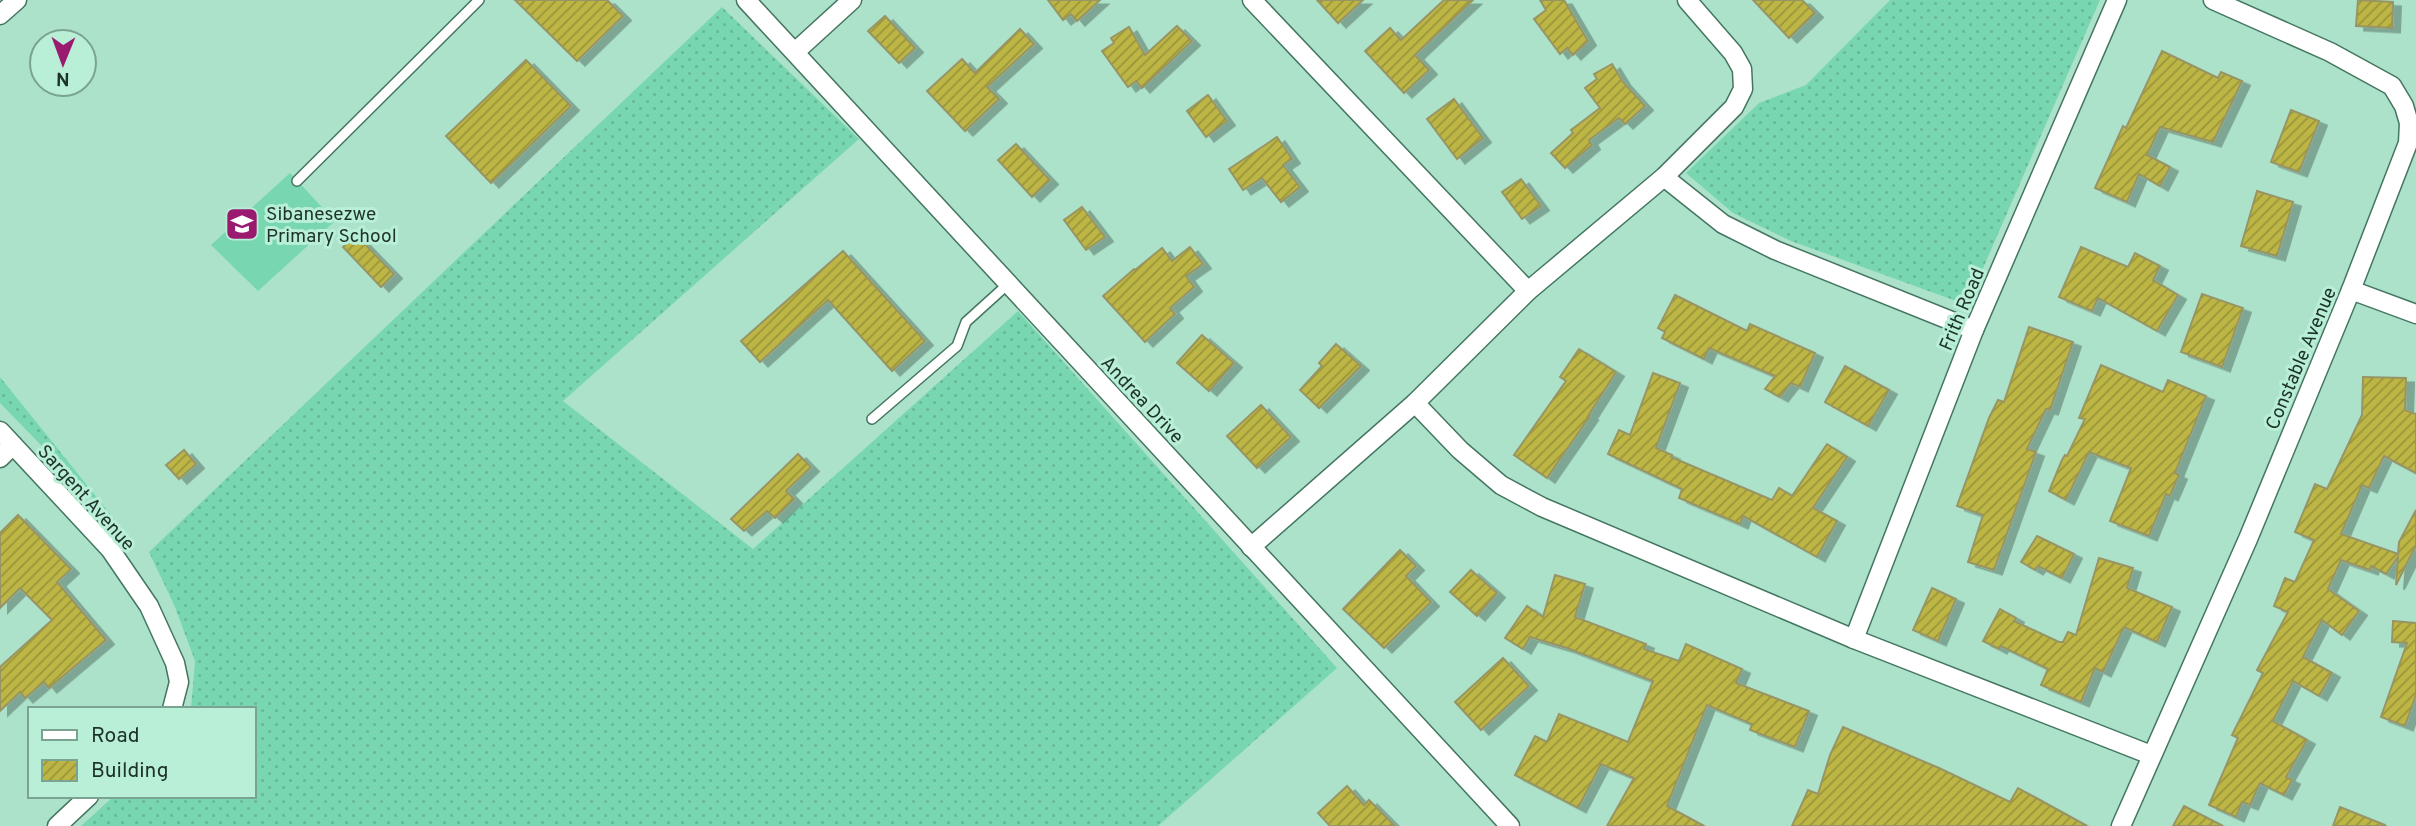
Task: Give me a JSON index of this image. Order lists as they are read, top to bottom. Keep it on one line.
{"streets":{"street":["Frith Road","Constable Avenue","Andrea Drive","Sargent Avenue"]},"places":{"school or university":["Sibanesezwe Primary School"]},"legend":["Road","Building"],"north":"bottom"}
